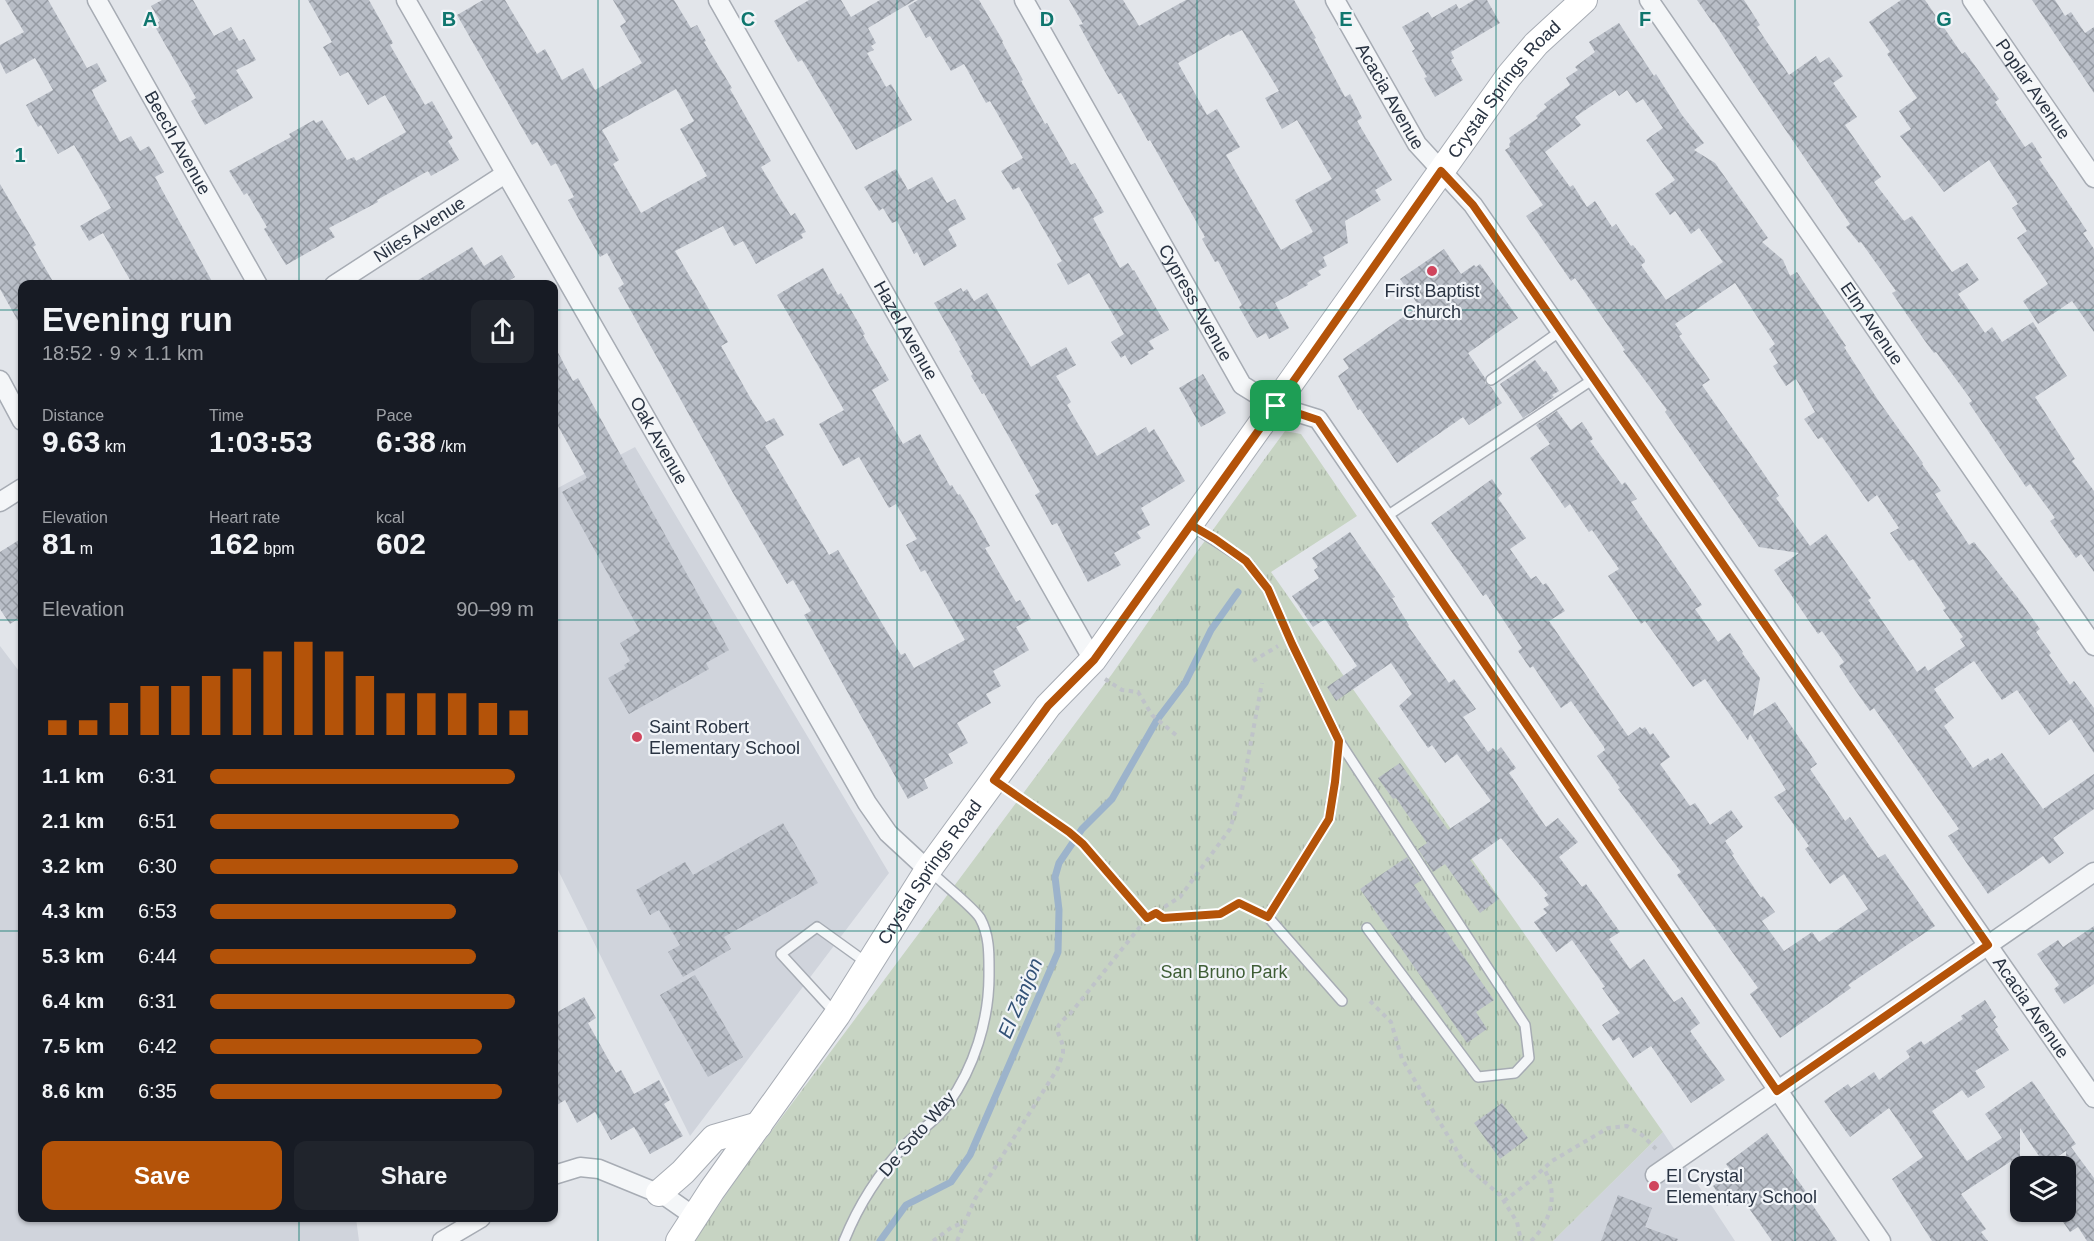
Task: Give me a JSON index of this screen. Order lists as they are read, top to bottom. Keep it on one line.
{"streets":{"main road":["Crystal Springs Road"],"street":["Poplar Avenue","Acacia Avenue","Beech Avenue","Niles Avenue","Cypress Avenue","Elm Avenue","Hazel Avenue","Oak Avenue"],"lane":["De Soto Way"]},"crossings":[["Crystal Springs Road","Acacia Avenue"],["Crystal Springs Road","Cypress Avenue"],["Crystal Springs Road","Hazel Avenue"],["Crystal Springs Road","Oak Avenue"],["Crystal Springs Road","De Soto Way"],["Niles Avenue","Oak Avenue"],["Oak Avenue","De Soto Way"]],"water":["El Zanjon"],"parks":["San Bruno Park"],"places":["First Baptist Church","Saint Robert Elementary School","El Crystal Elementary School"],"page":{"heading":["Evening run","18:52 · 9 × 1.1 km"],"stats":[["Distance","9.63 km"],["Time","1:03:53"],["Pace","6:38 /km"],["Elevation","81 m"],["Heart rate","162 bpm"],["kcal","602"]],"chart":["Elevation","90–99 m"],"list":[{"name":"1.1 km","note":"6:31"},{"name":"2.1 km","note":"6:51"},{"name":"3.2 km","note":"6:30"},{"name":"4.3 km","note":"6:53"},{"name":"5.3 km","note":"6:44"},{"name":"6.4 km","note":"6:31"},{"name":"7.5 km","note":"6:42"},{"name":"8.6 km","note":"6:35"}],"buttons":["Save","Share"]},"grid":{"columns":["A","B","C","D","E","F","G"],"rows":["1"]}}
